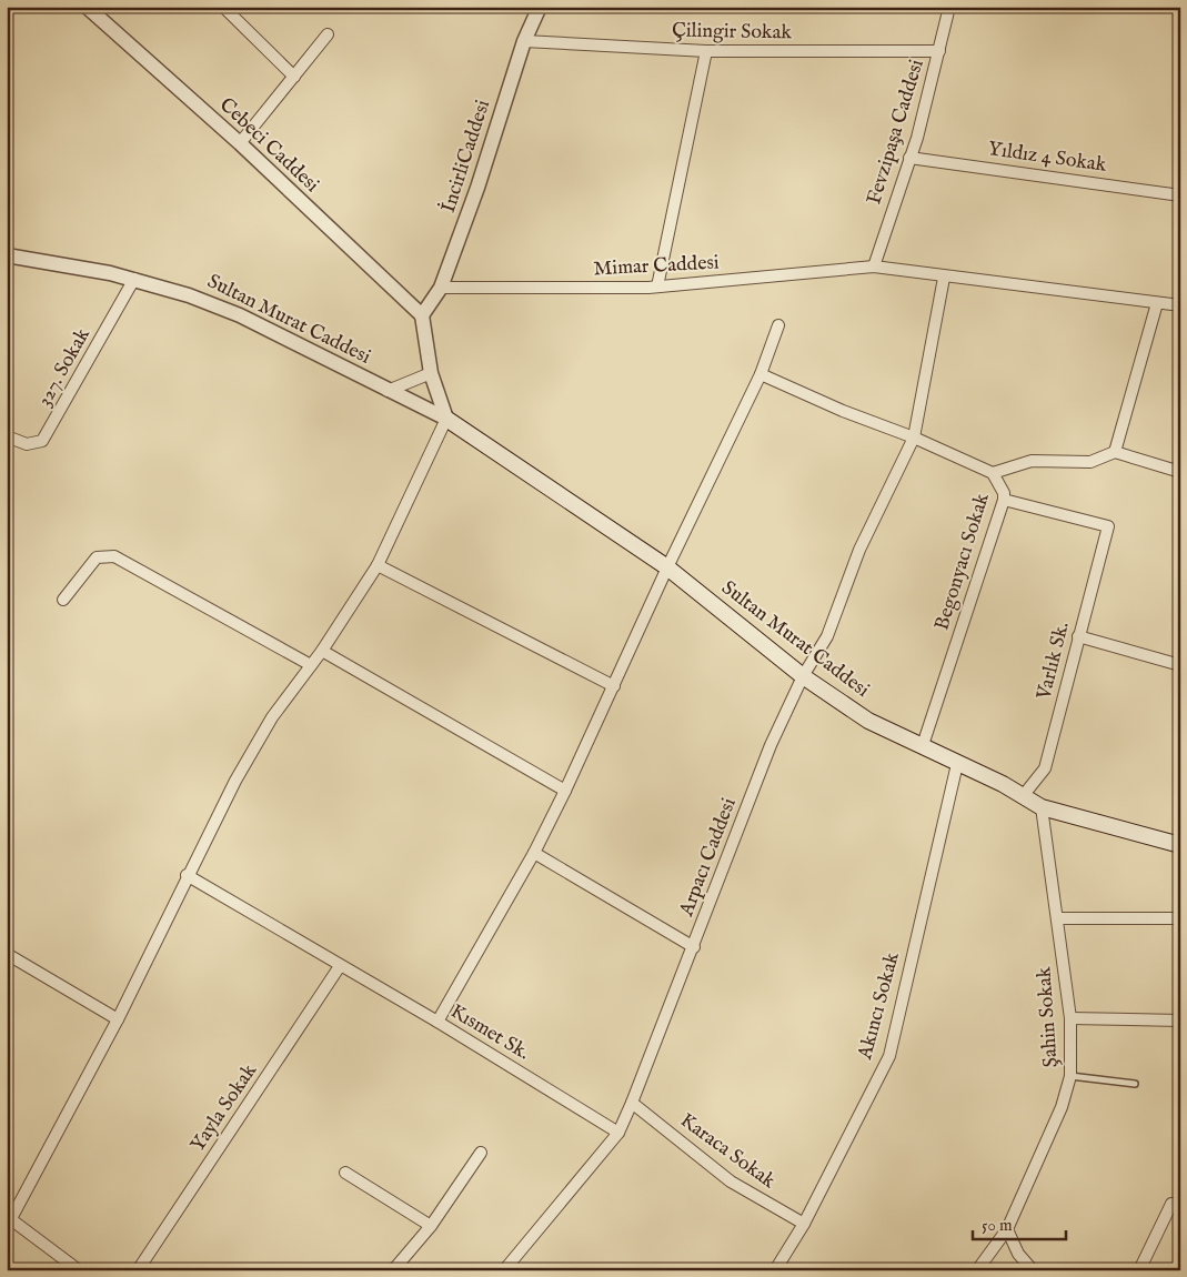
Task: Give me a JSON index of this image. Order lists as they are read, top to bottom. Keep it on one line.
{"streets":{"main road":["Sultan Murat Caddesi"],"street":["Çilingir Sokak","Fevzipaşa Caddesi","Cebeci Caddesi","İncirliCaddesi","Yıldız 4 Sokak","Mimar Caddesi","327. Sokak","Begonyacı Sokak","Varlık Sk.","Arpacı Caddesi","Akıncı Sokak","Şahin Sokak","Kısmet Sk.","Yayla Sokak","Karaca Sokak"]},"crossings":[["Çilingir Sokak","Fevzipaşa Caddesi"],["Çilingir Sokak","İncirliCaddesi"],["Fevzipaşa Caddesi","Yıldız 4 Sokak"],["Fevzipaşa Caddesi","Mimar Caddesi"],["Cebeci Caddesi","İncirliCaddesi"],["İncirliCaddesi","Mimar Caddesi"],["Mimar Caddesi","Arpacı Caddesi"],["Sultan Murat Caddesi","327. Sokak"],["Sultan Murat Caddesi","Begonyacı Sokak"],["Sultan Murat Caddesi","Varlık Sk."],["Sultan Murat Caddesi","Arpacı Caddesi"],["Sultan Murat Caddesi","Akıncı Sokak"],["Sultan Murat Caddesi","Şahin Sokak"],["Begonyacı Sokak","Varlık Sk."],["Begonyacı Sokak","Arpacı Caddesi"],["Arpacı Caddesi","Kısmet Sk."],["Arpacı Caddesi","Karaca Sokak"],["Akıncı Sokak","Karaca Sokak"],["Kısmet Sk.","Yayla Sokak"]],"scale_bar":"50 m"}
